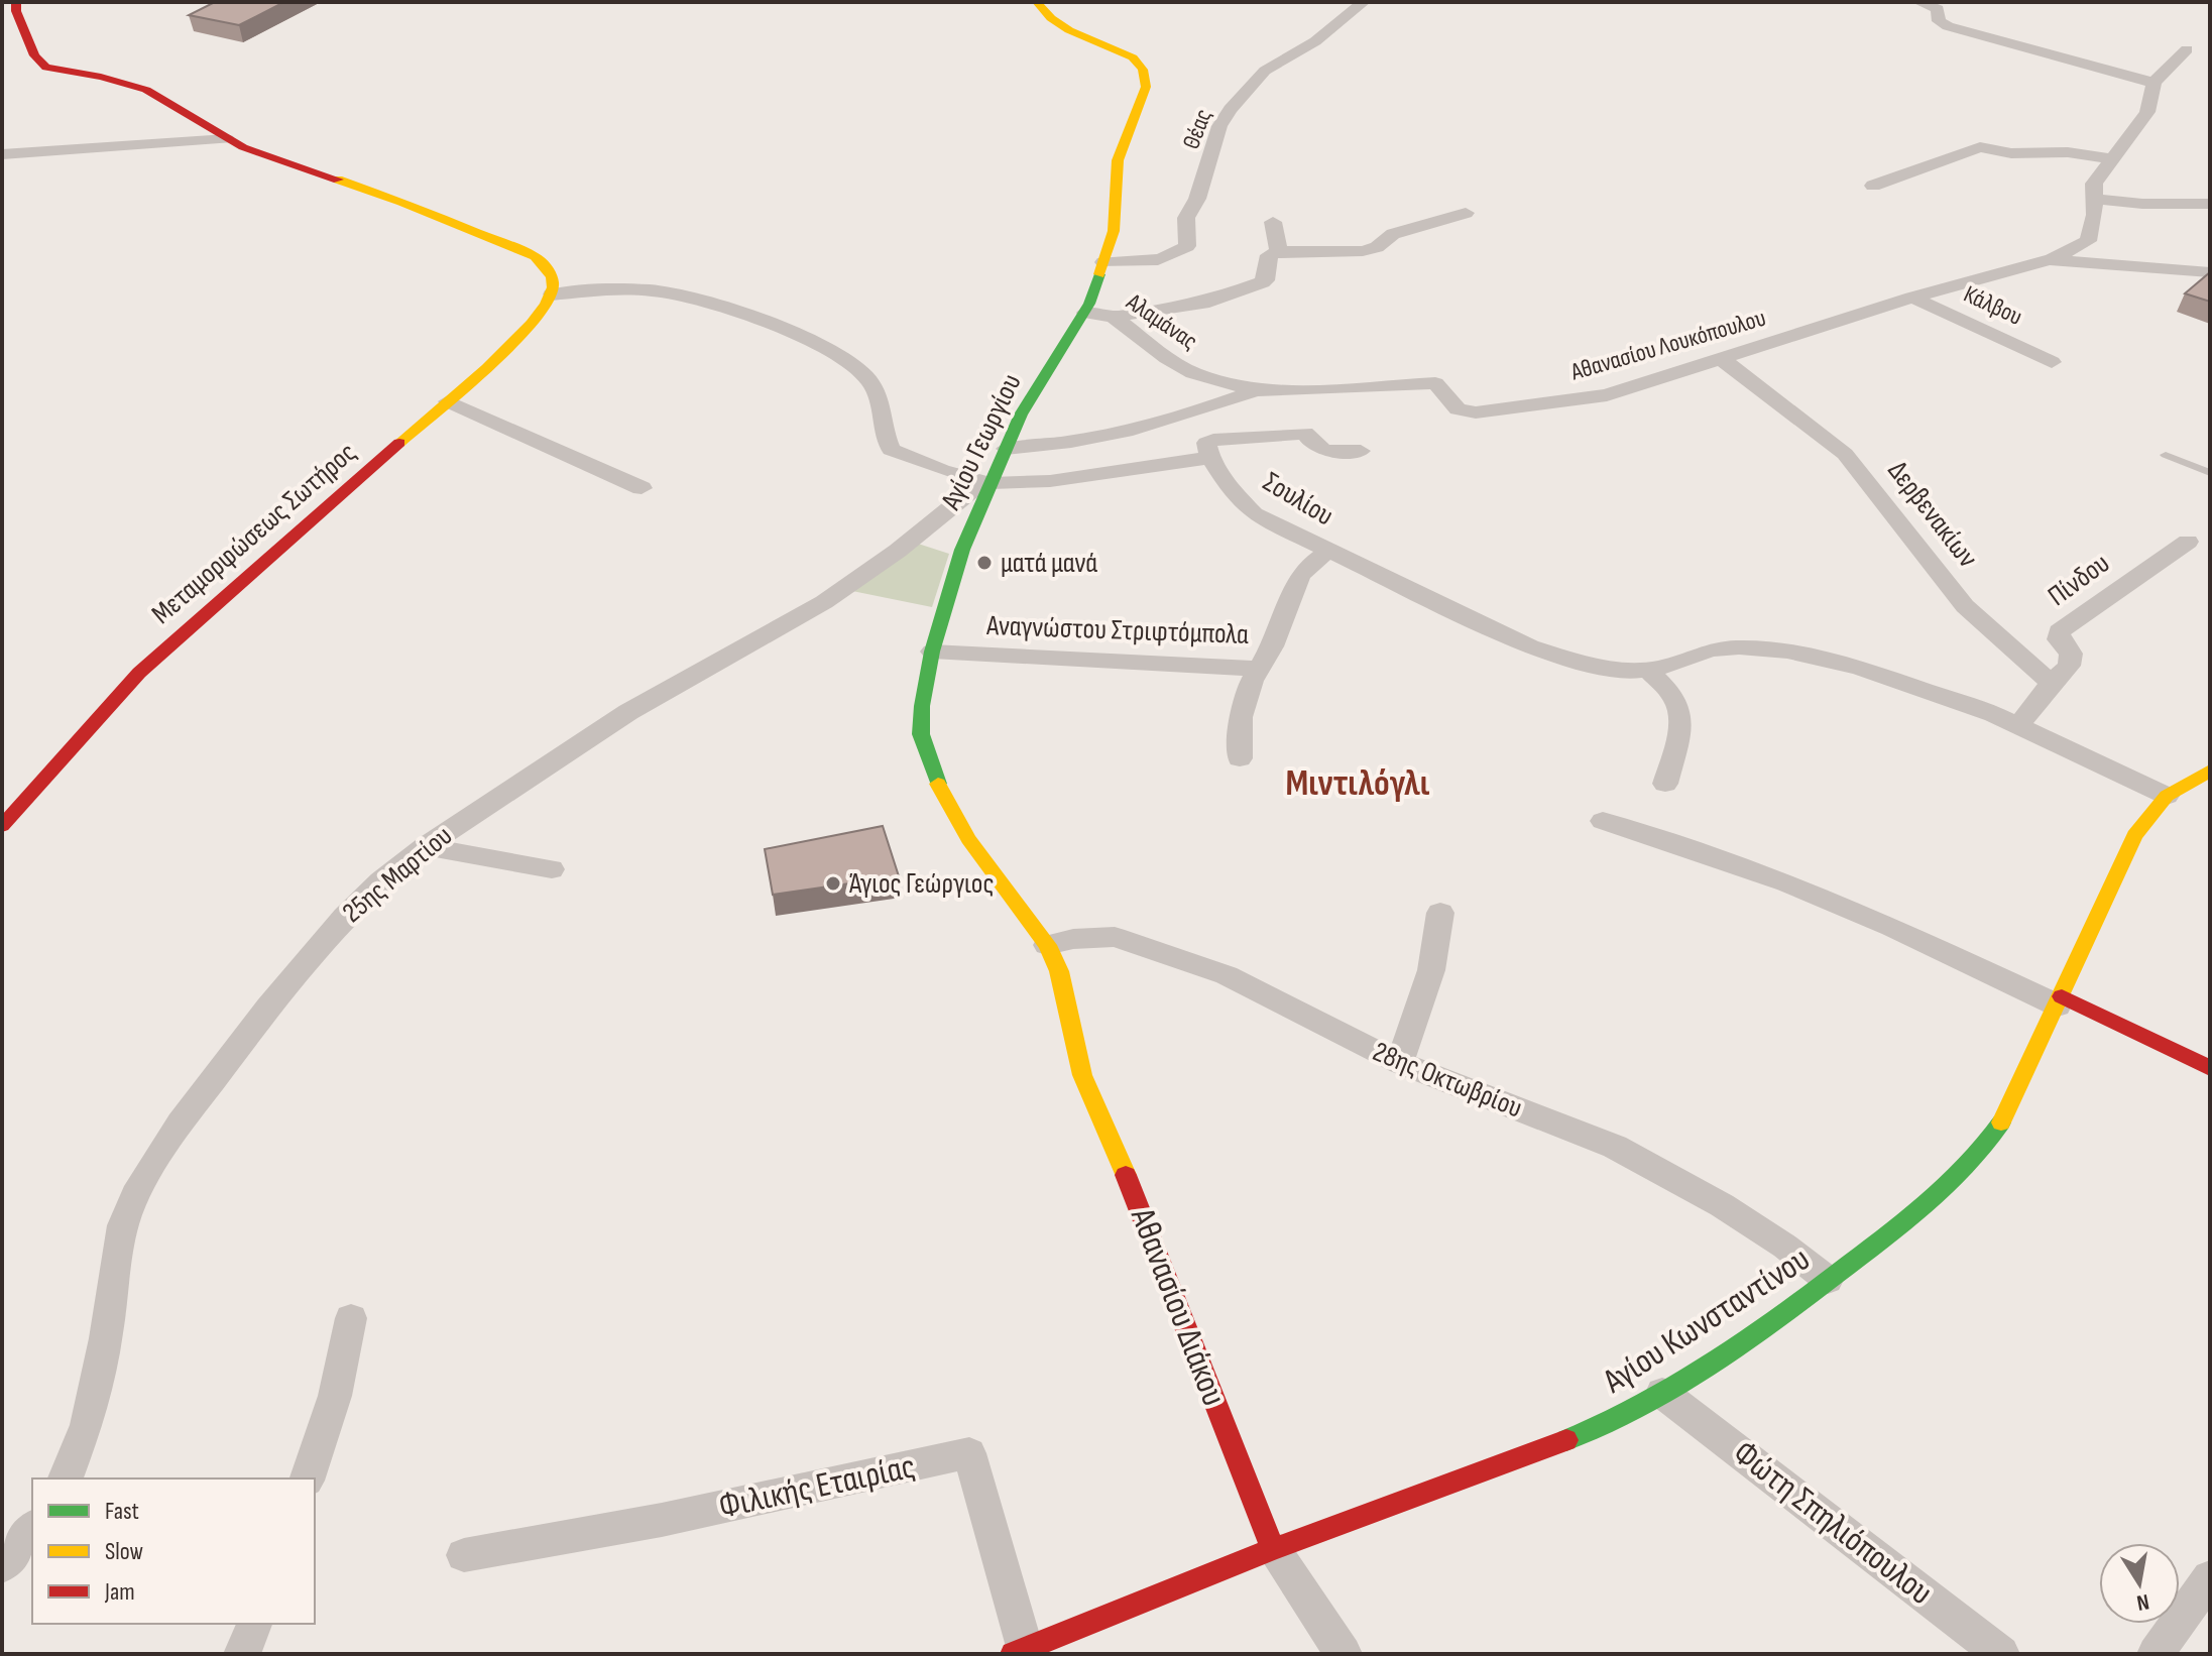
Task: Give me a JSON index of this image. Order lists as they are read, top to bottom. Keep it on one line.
{"streets":{"street":["Θέας","Κάλβου","Αλαμάνας","Αθανασίου Λουκόπουλου","Αγίου Γεωργίου","Σουλίου","Δερβενακίων","Μεταμορφώσεως Σωτήρος","Πίνδου","Αναγνώστου Στριφτόμπολα","25ης Μαρτίου","28ης Οκτωβρίου","Αθανασίου Διάκου","Αγίου Κωνσταντίνου","Φιλικής Εταιρίας","Φώτη Σπηλιόπουλου"]},"crossings":[["Θέας","Αγίου Γεωργίου"],["Κάλβου","Αθανασίου Λουκόπουλου"],["Αλαμάνας","Αθανασίου Λουκόπουλου"],["Αλαμάνας","Αγίου Γεωργίου"],["Αθανασίου Λουκόπουλου","Αγίου Γεωργίου"],["Αθανασίου Λουκόπουλου","Δερβενακίων"],["Αγίου Γεωργίου","Αναγνώστου Στριφτόμπολα"],["Αγίου Γεωργίου","25ης Μαρτίου"],["Αγίου Γεωργίου","28ης Οκτωβρίου"],["Αγίου Γεωργίου","Αθανασίου Διάκου"],["Σουλίου","Αναγνώστου Στριφτόμπολα"],["Δερβενακίων","Πίνδου"],["28ης Οκτωβρίου","Αθανασίου Διάκου"],["28ης Οκτωβρίου","Αγίου Κωνσταντίνου"],["Αθανασίου Διάκου","Αγίου Κωνσταντίνου"],["Αγίου Κωνσταντίνου","Φιλικής Εταιρίας"],["Αγίου Κωνσταντίνου","Φώτη Σπηλιόπουλου"]],"districts":["Μιντιλόγλι"],"places":["ματά μανά","Άγιος Γεώργιος"],"legend":["Fast","Slow","Jam"],"north":"bottom"}
